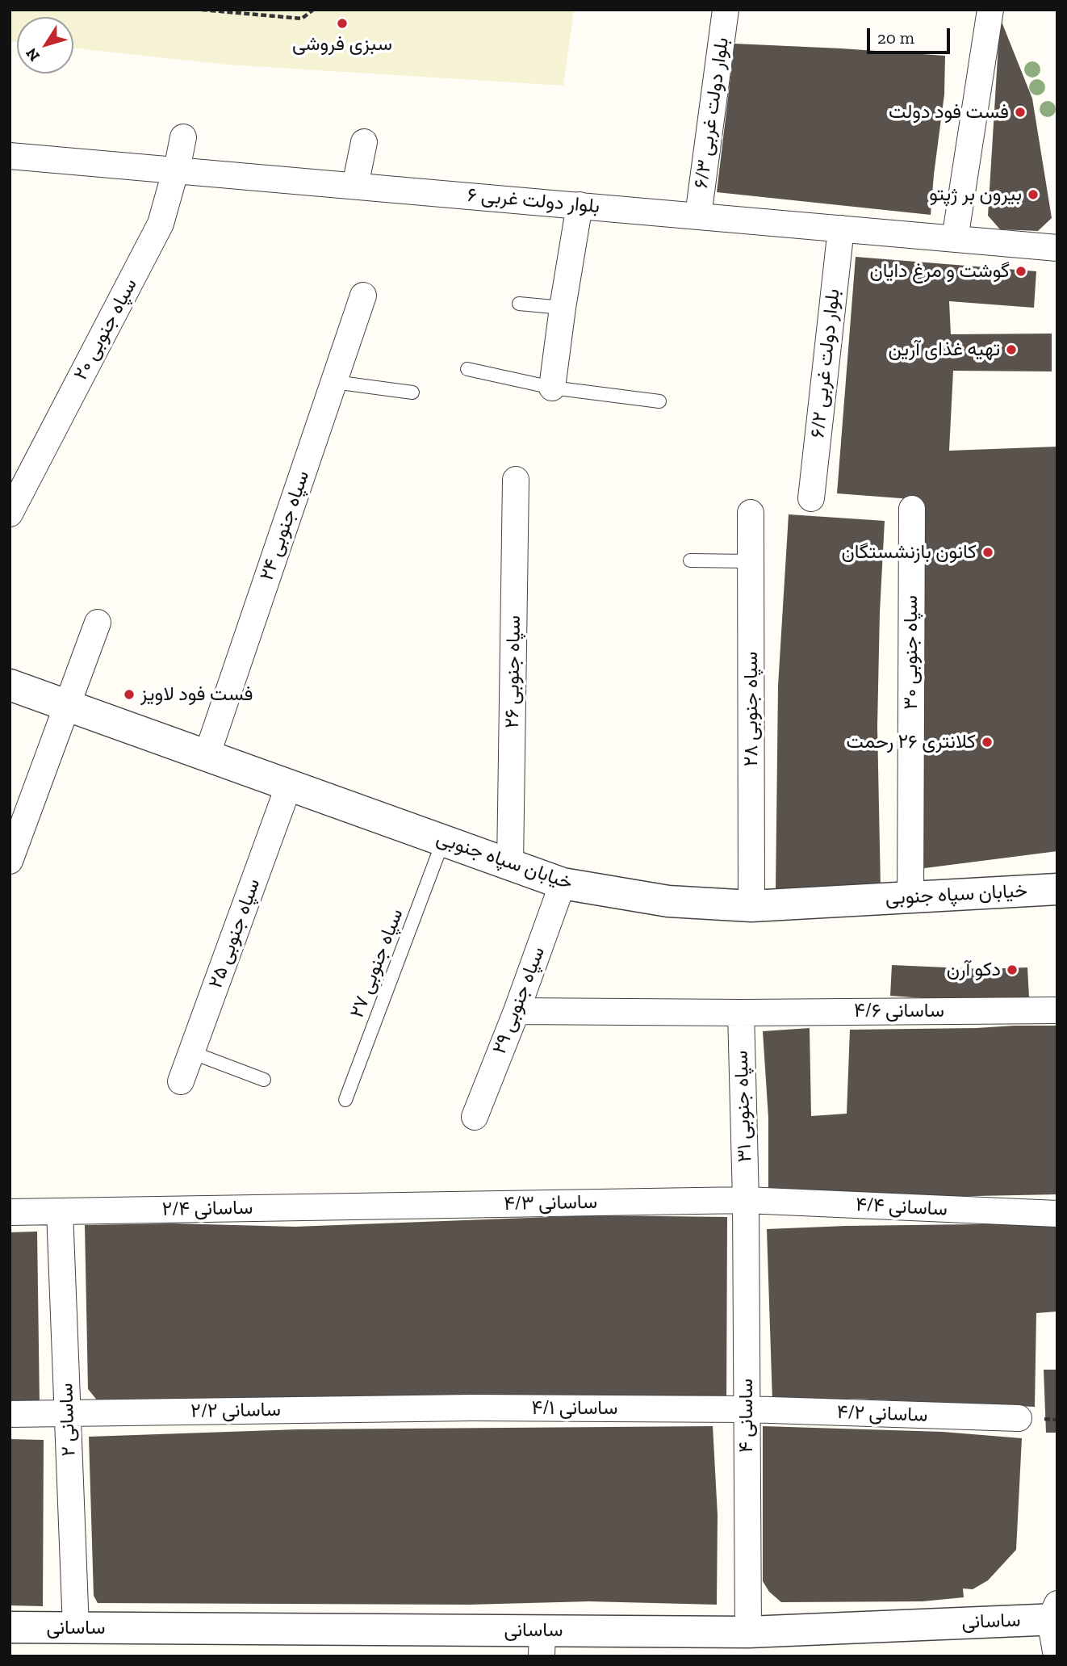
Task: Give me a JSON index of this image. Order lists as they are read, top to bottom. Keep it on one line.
{"streets":{"street":["بلوار دولت غربی ۶/۳","بلوار دولت غربی ۶","۲۰ سپاه جنوبی","بلوار دولت غربی ۶/۲","۲۴ سپاه جنوبی","۳۰ سپاه جنوبی","۲۶ سپاه جنوبی","۲۸ سپاه جنوبی","خیابان سپاه جنوبی","۲۵ سپاه جنوبی","۲۹ سپاه جنوبی","۴/۶ ساسانی","۳۱ سپاه جنوبی","۴/۳ ساسانی","۴/۴ ساسانی","۲/۴ ساسانی","۴/۱ ساسانی","۲/۲ ساسانی","۴/۲ ساسانی","۴ ساسانی","۲ ساسانی","ساسانی"],"lane":["۲۷ سپاه جنوبی"]},"crossings":[["بلوار دولت غربی ۶/۳","بلوار دولت غربی ۶"],["بلوار دولت غربی ۶","۲۰ سپاه جنوبی"],["بلوار دولت غربی ۶","بلوار دولت غربی ۶/۲"],["۲۴ سپاه جنوبی","خیابان سپاه جنوبی"],["۳۰ سپاه جنوبی","خیابان سپاه جنوبی"],["۲۶ سپاه جنوبی","خیابان سپاه جنوبی"],["۲۸ سپاه جنوبی","خیابان سپاه جنوبی"],["خیابان سپاه جنوبی","۲۵ سپاه جنوبی"],["خیابان سپاه جنوبی","۲۷ سپاه جنوبی"],["خیابان سپاه جنوبی","۲۹ سپاه جنوبی"],["۲۹ سپاه جنوبی","۴/۶ ساسانی"],["۴/۶ ساسانی","۳۱ سپاه جنوبی"],["۳۱ سپاه جنوبی","۴/۳ ساسانی"],["۳۱ سپاه جنوبی","۴/۴ ساسانی"],["۳۱ سپاه جنوبی","۴ ساسانی"],["۴/۳ ساسانی","۴/۴ ساسانی"],["۴/۳ ساسانی","۲/۴ ساسانی"],["۴/۳ ساسانی","۴ ساسانی"],["۴/۴ ساسانی","۴ ساسانی"],["۲/۴ ساسانی","۲ ساسانی"],["۴/۱ ساسانی","۲/۲ ساسانی"],["۴/۱ ساسانی","۴/۲ ساسانی"],["۴/۱ ساسانی","۴ ساسانی"],["۲/۲ ساسانی","۲ ساسانی"],["۴/۲ ساسانی","۴ ساسانی"],["۴ ساسانی","ساسانی"],["۲ ساسانی","ساسانی"]],"places":["سبزی فروشی","فست فود دولت","بیرون بر ژپتو","گوشت و مرغ دایان","تهیه غذای آرین","کانون بازنشستگان","فست فود لاویز","کلانتری ۲۶ رحمت","دکو آرن"],"scale_bar":"20 m","north":"bottom left"}
